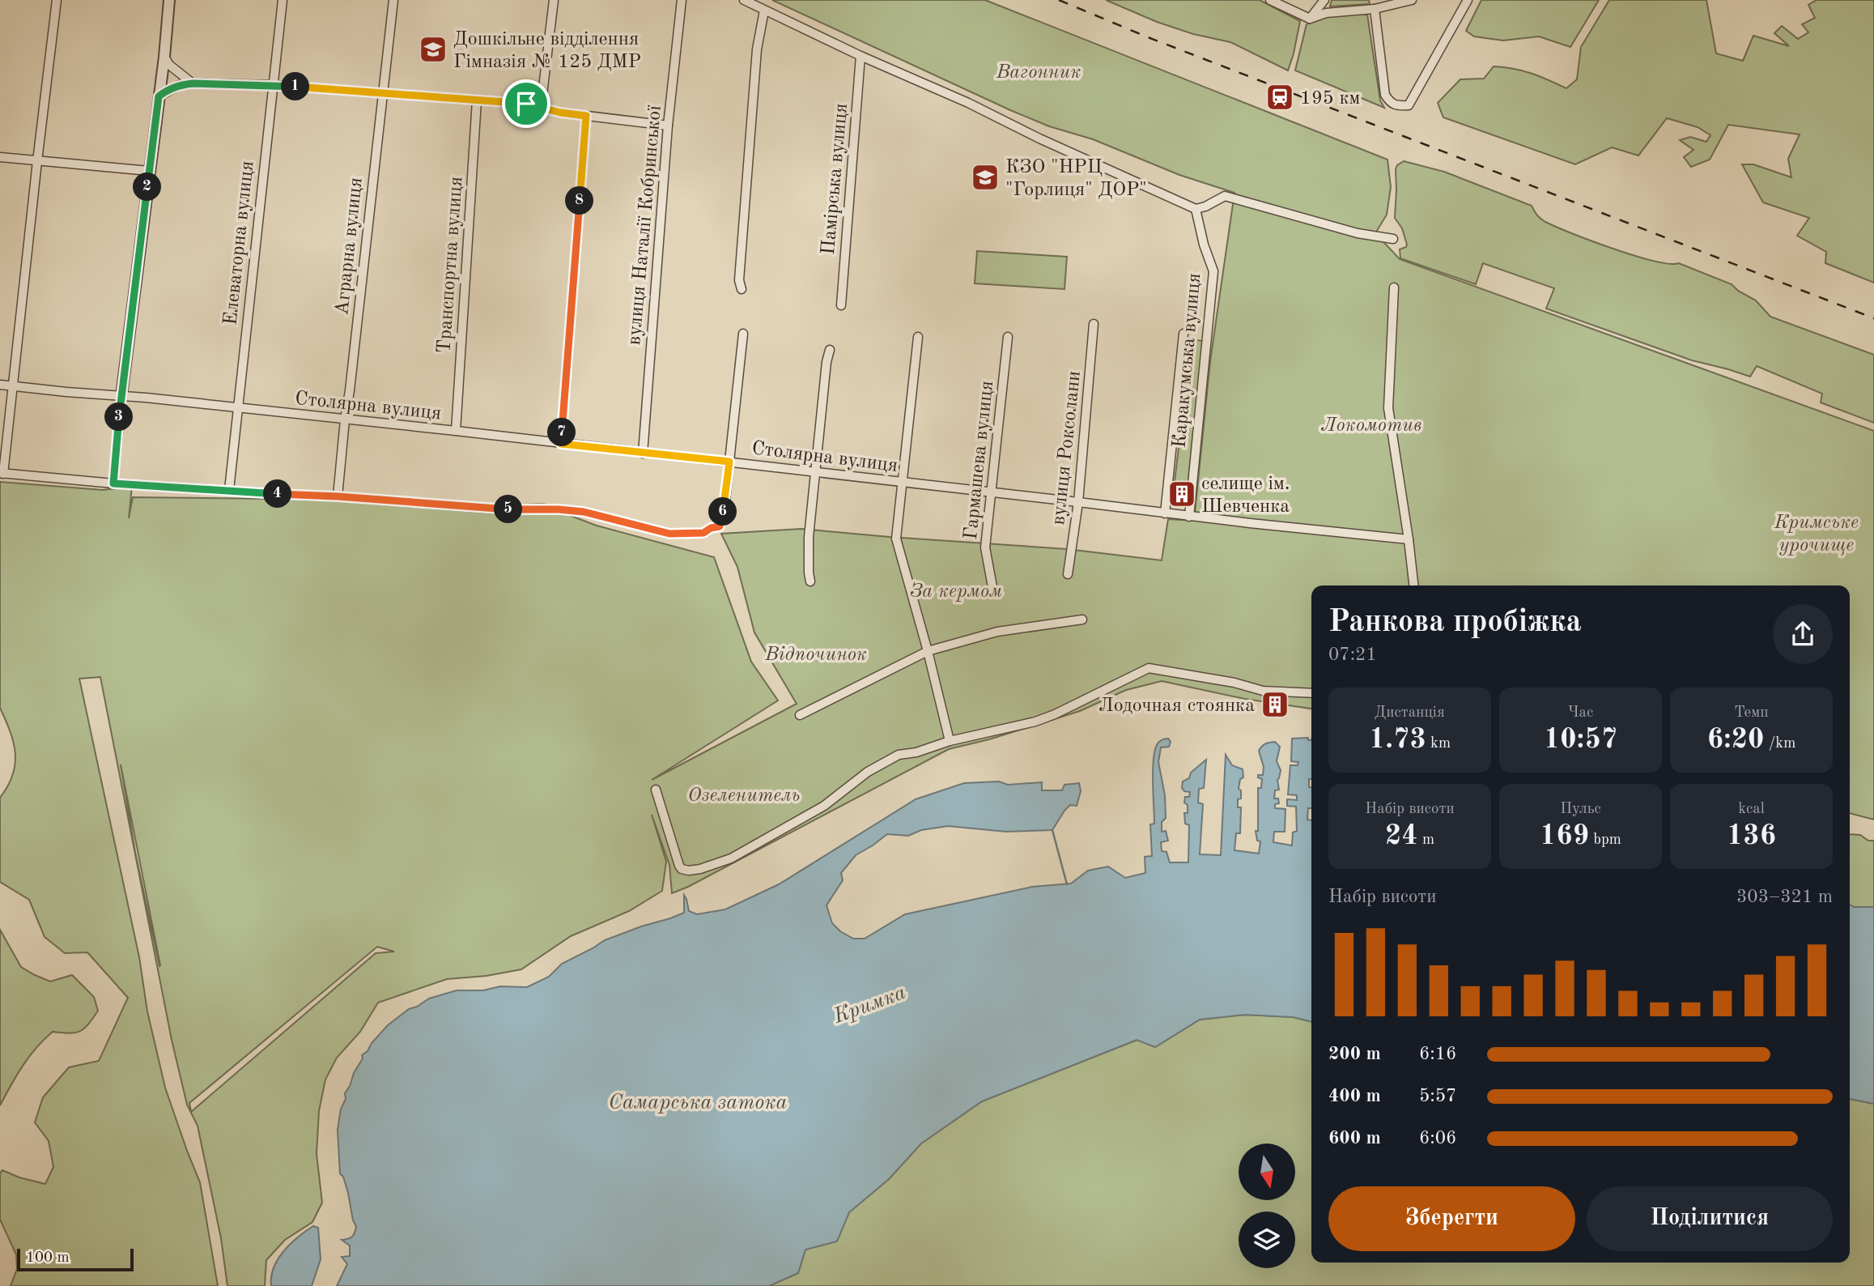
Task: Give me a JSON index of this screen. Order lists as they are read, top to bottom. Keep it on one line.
{"streets":{"street":["Памірська вулиця","вулиця Наталії Кобринської","Елеваторна вулиця","Аграрна вулиця","Транспортна вулиця","Каракумська вулиця","Столярна вулиця","вулиця Роксолани","Гармашева вулиця"]},"crossings":[["вулиця Наталії Кобринської","Столярна вулиця"],["Елеваторна вулиця","Столярна вулиця"],["Аграрна вулиця","Столярна вулиця"],["Транспортна вулиця","Столярна вулиця"],["Каракумська вулиця","Столярна вулиця"],["Столярна вулиця","вулиця Роксолани"],["Столярна вулиця","Гармашева вулиця"]],"water":["Кримка","Самарська затока"],"parks":["Вагонник","Локомотив","Кримське урочище","За кермом","Відпочинок","Озеленитель"],"places":{"school or university":["Дошкільне відділення Гімназія № 125 ДМР","КЗО \"НРЦ \"Горлиця\" ДОР\""],"station":["195 км"],"building":["селище ім. Шевченка","Лодочная стоянка"]},"scale_bar":"100 m","north":"bottom","page":{"pins":["1","2","8","3","7","4","5","6"],"heading":["Ранкова пробіжка","07:21"],"stats":[["Дистанція","1.73 km"],["Час","10:57"],["Темп","6:20 /km"],["Набір висоти","24 m"],["Пульс","169 bpm"],["kcal","136"]],"chart":["Набір висоти","303–321 m"],"list":[{"name":"200 m","note":"6:16"},{"name":"400 m","note":"5:57"},{"name":"600 m","note":"6:06"}],"buttons":["Зберегти","Поділитися"],"scale":"100 m"}}
